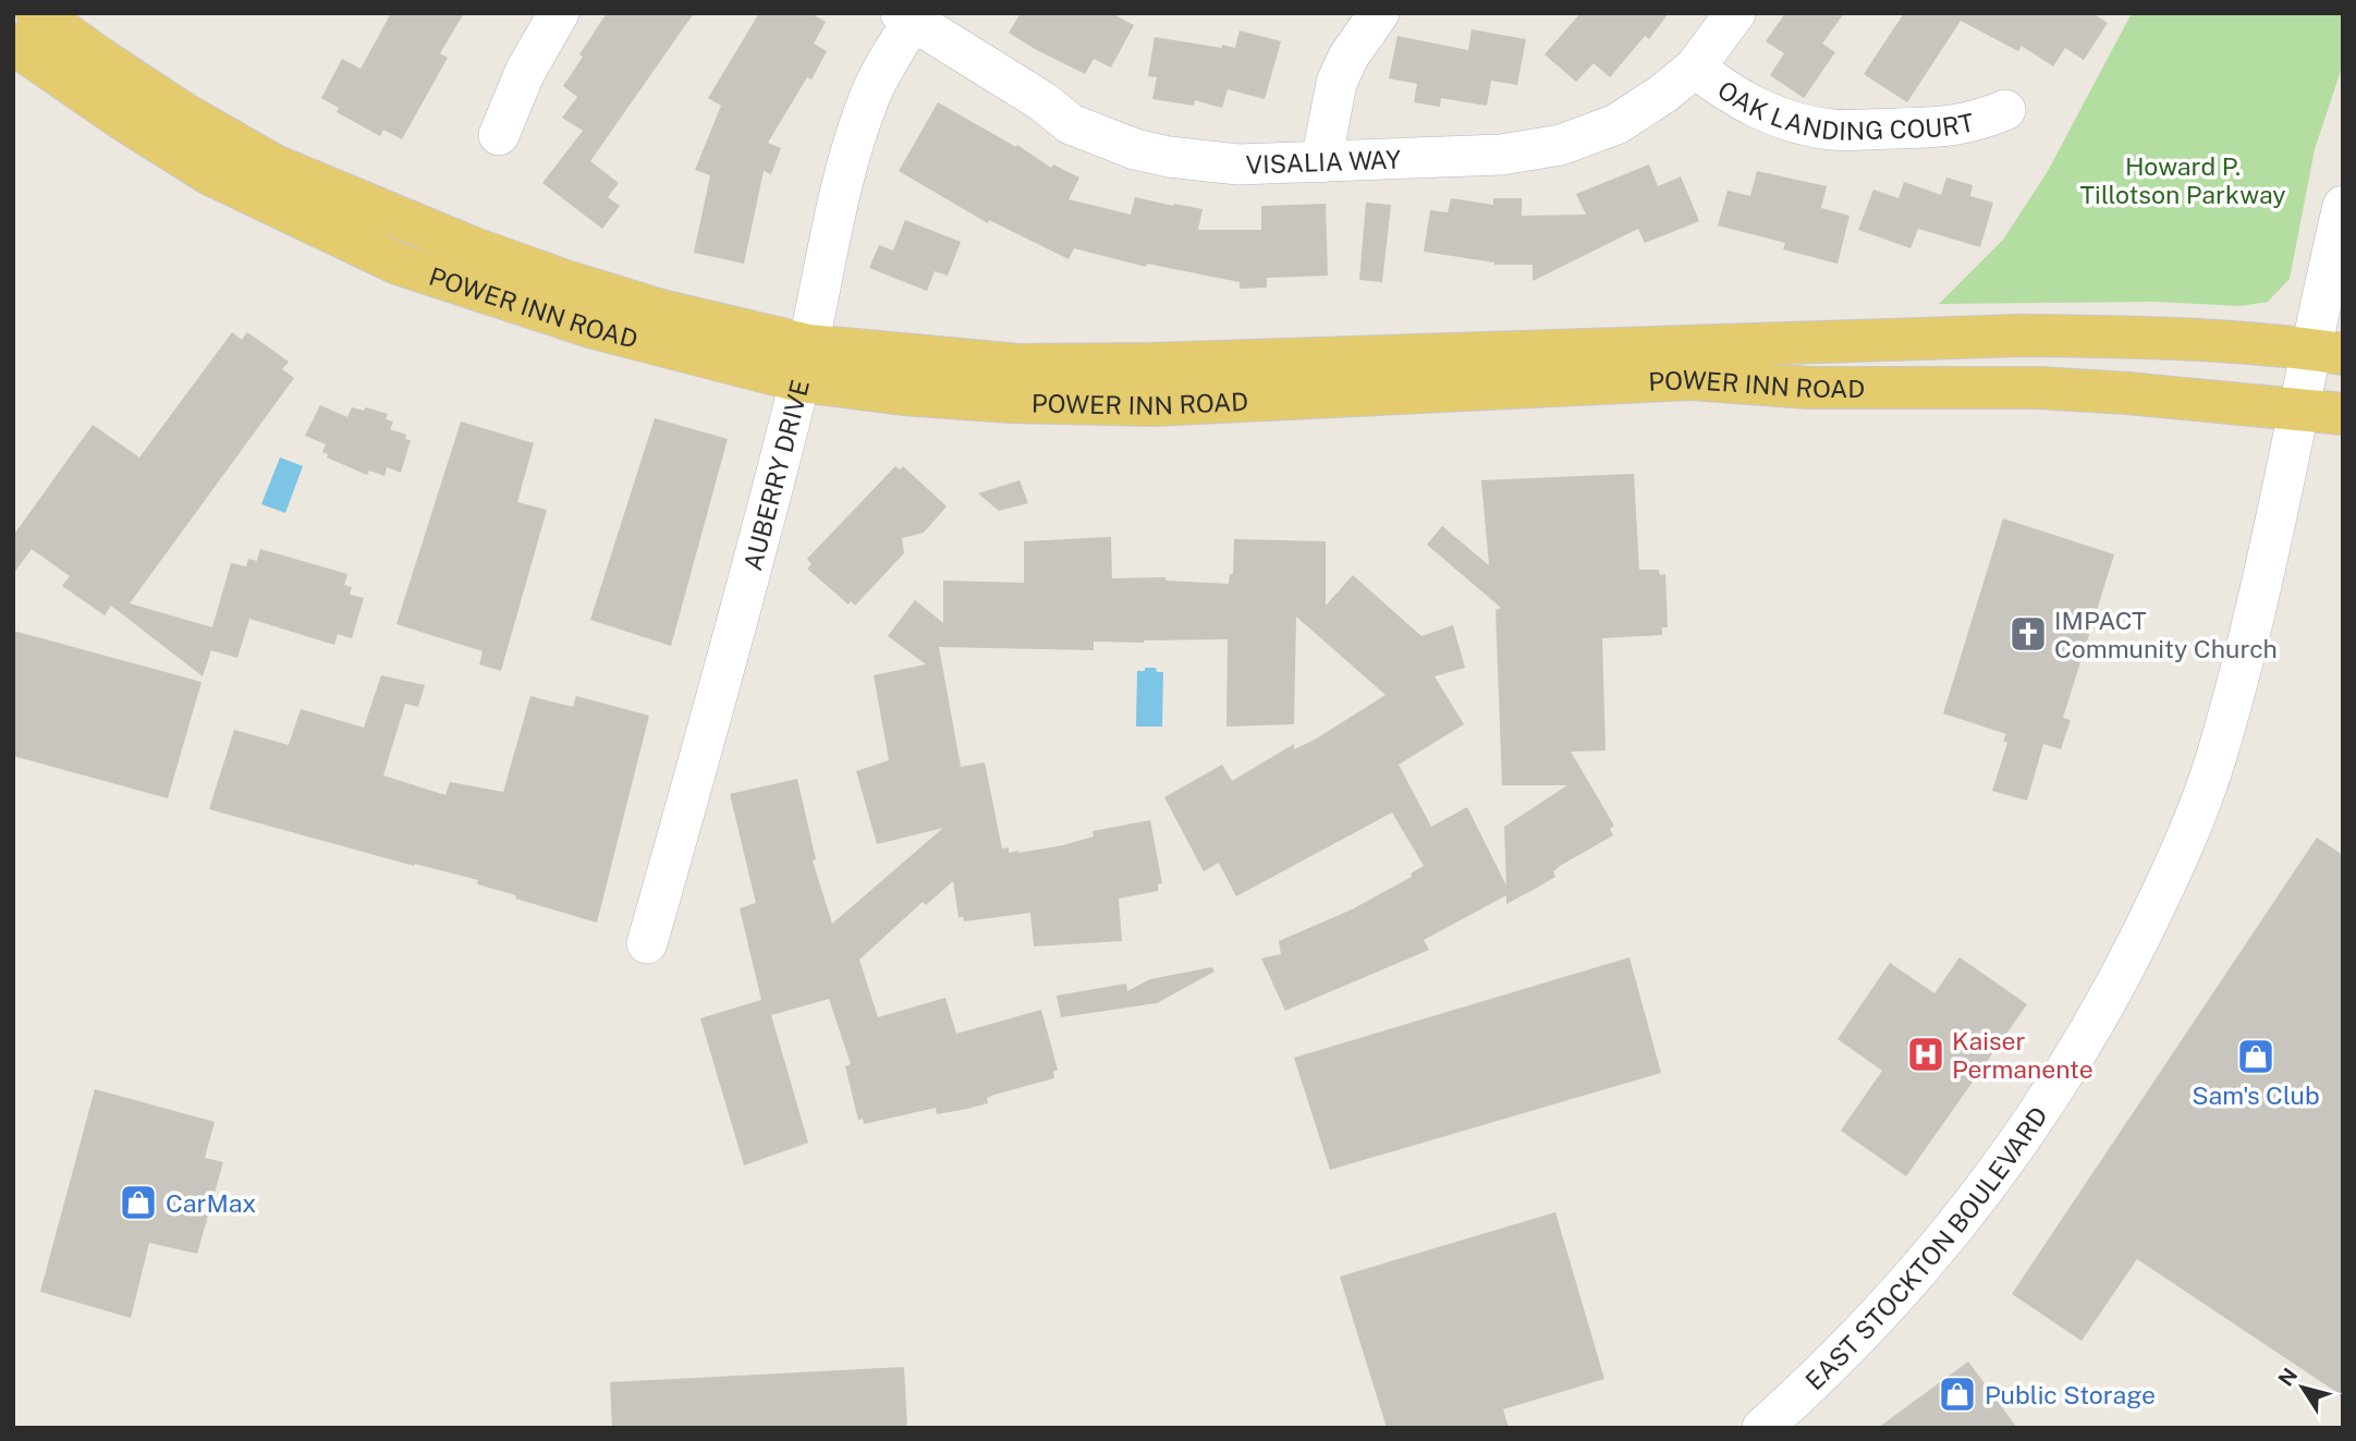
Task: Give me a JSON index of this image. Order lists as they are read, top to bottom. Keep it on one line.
{"streets":{"main road":["POWER INN ROAD"],"street":["OAK LANDING COURT","VISALIA WAY","AUBERRY DRIVE","EAST STOCKTON BOULEVARD"]},"crossings":[["OAK LANDING COURT","VISALIA WAY"],["VISALIA WAY","AUBERRY DRIVE"],["POWER INN ROAD","AUBERRY DRIVE"],["POWER INN ROAD","EAST STOCKTON BOULEVARD"]],"parks":["Howard P. Tillotson Parkway"],"places":{"church":["IMPACT Community Church"],"hospital":["Kaiser Permanente"],"shop":["Sam's Club","CarMax","Public Storage"]},"north":"top left"}
